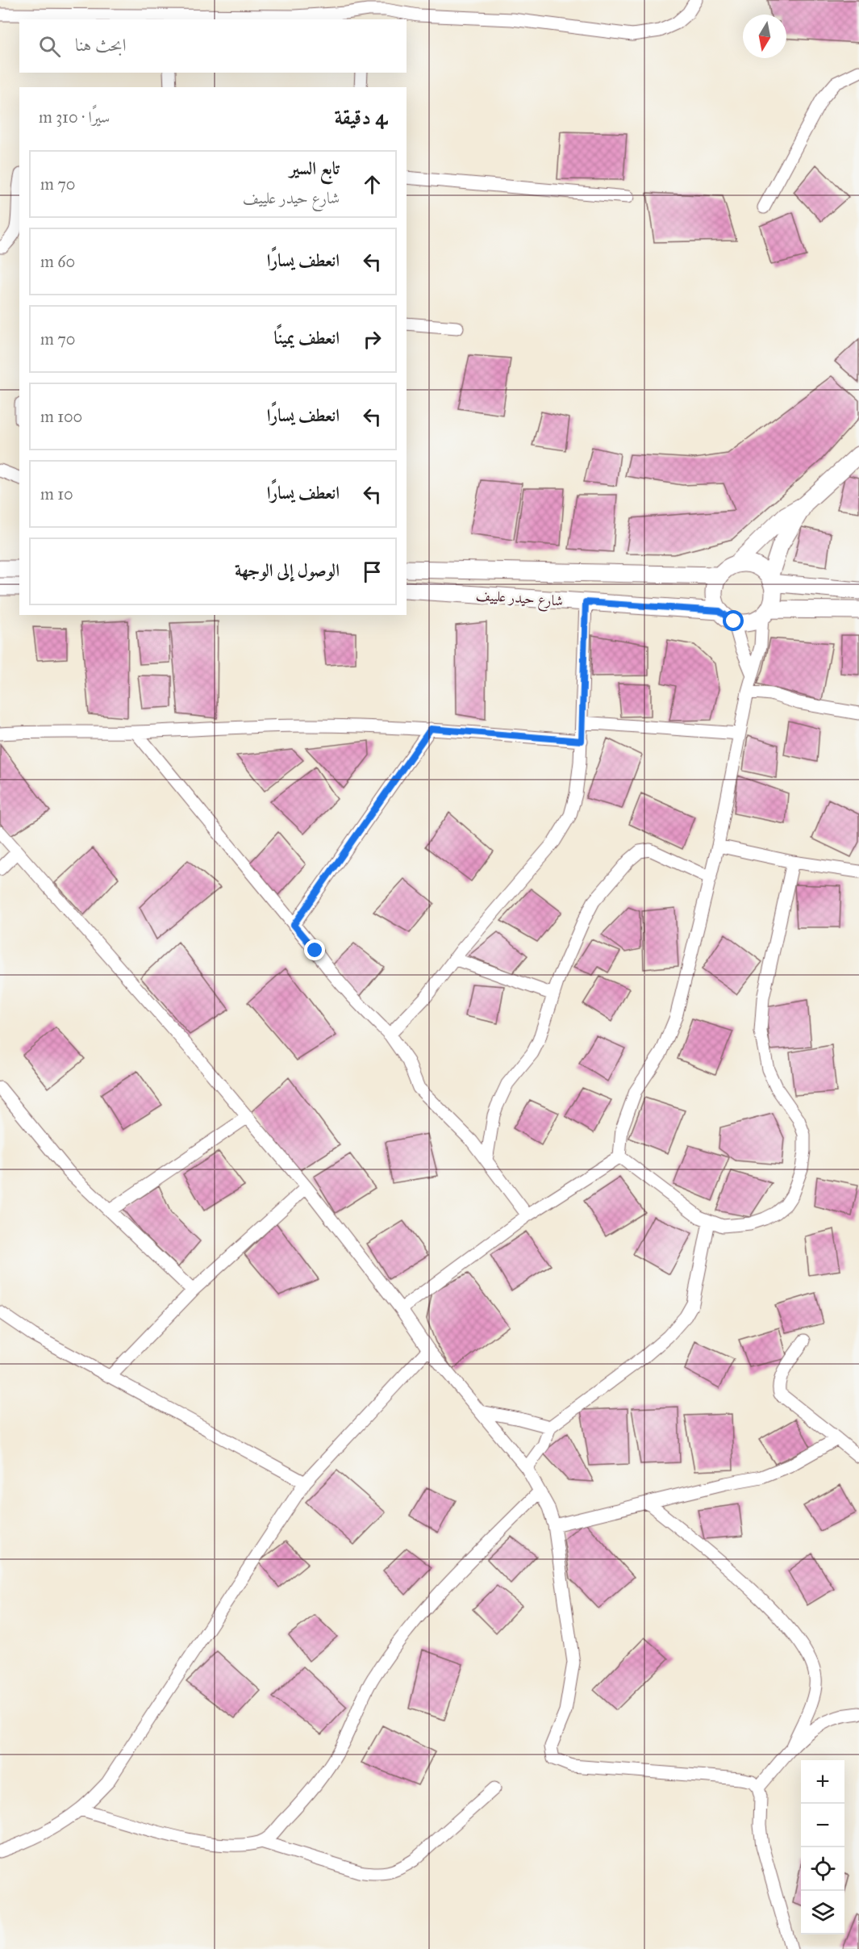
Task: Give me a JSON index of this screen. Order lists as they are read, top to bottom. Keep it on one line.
{"streets":{"main road":["شارع حيدر علييف"]},"north":"bottom","page":{"search":"ابحث هنا","heading":["4 دقيقة","سيرًا · 310 m"],"list":[["تابع السير","شارع حيدر علييف","70 m"],["انعطف يسارًا","60 m"],["انعطف يمينًا","70 m"],["انعطف يسارًا","100 m"],["انعطف يسارًا","10 m"],"الوصول إلى الوجهة"],"map_buttons":["+","−"]}}
